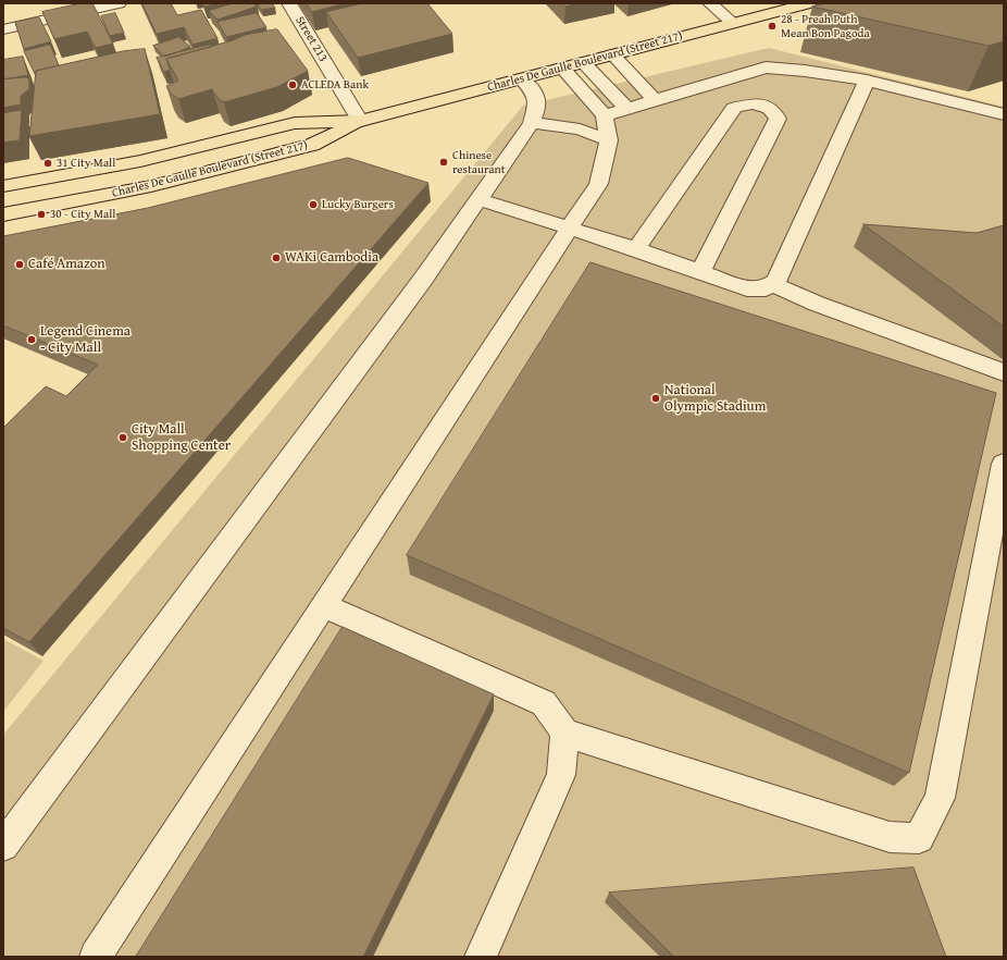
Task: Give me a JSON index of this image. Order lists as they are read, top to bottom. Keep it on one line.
{"streets":{"main road":["Charles De Gaulle Boulevard (Street 217)"],"street":["Street 213"]},"crossings":[["Street 213","Charles De Gaulle Boulevard (Street 217)"]],"places":["28 - Preah Puth Mean Bon Pagoda","ACLEDA Bank","Chinese restaurant","31 City Mall","Lucky Burgers","30 - City Mall","WAKi Cambodia","Café Amazon","Legend Cinema - City Mall","National Olympic Stadium","City Mall Shopping Center"]}
